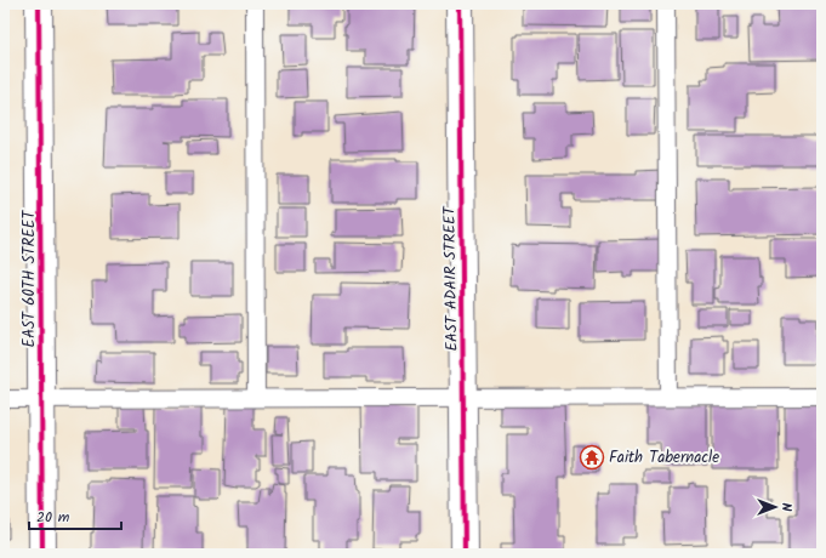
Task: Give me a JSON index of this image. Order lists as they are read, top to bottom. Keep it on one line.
{"streets":{"street":["EAST 60TH STREET","EAST ADAIR STREET"]},"places":{"temple":["Faith Tabernacle"]},"scale_bar":"20 m","north":"right"}
